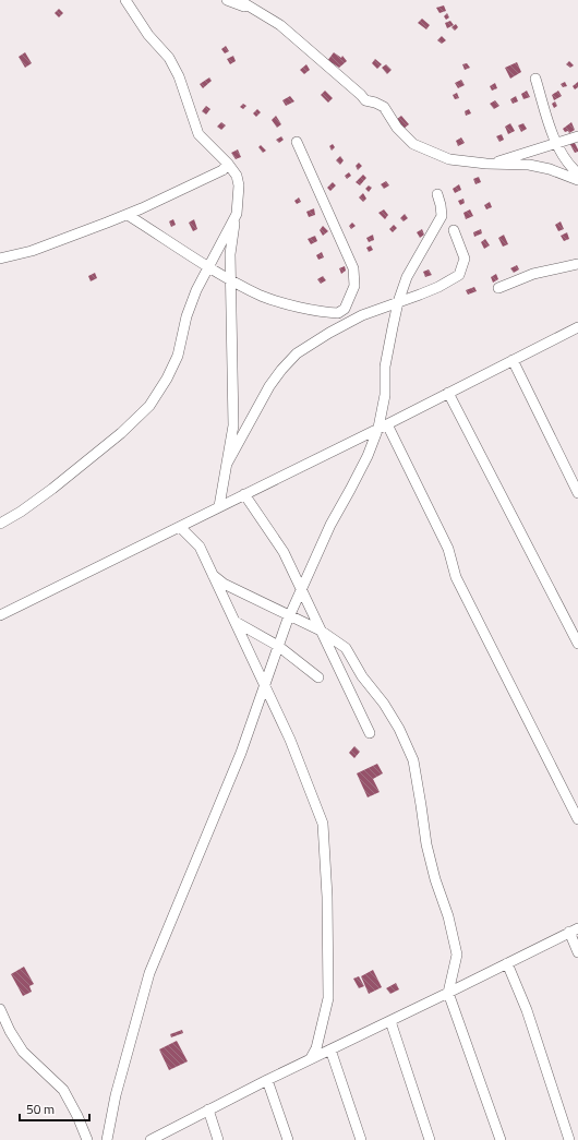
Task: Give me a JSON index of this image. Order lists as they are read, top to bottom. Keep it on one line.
{"scale_bar":"50 m"}
